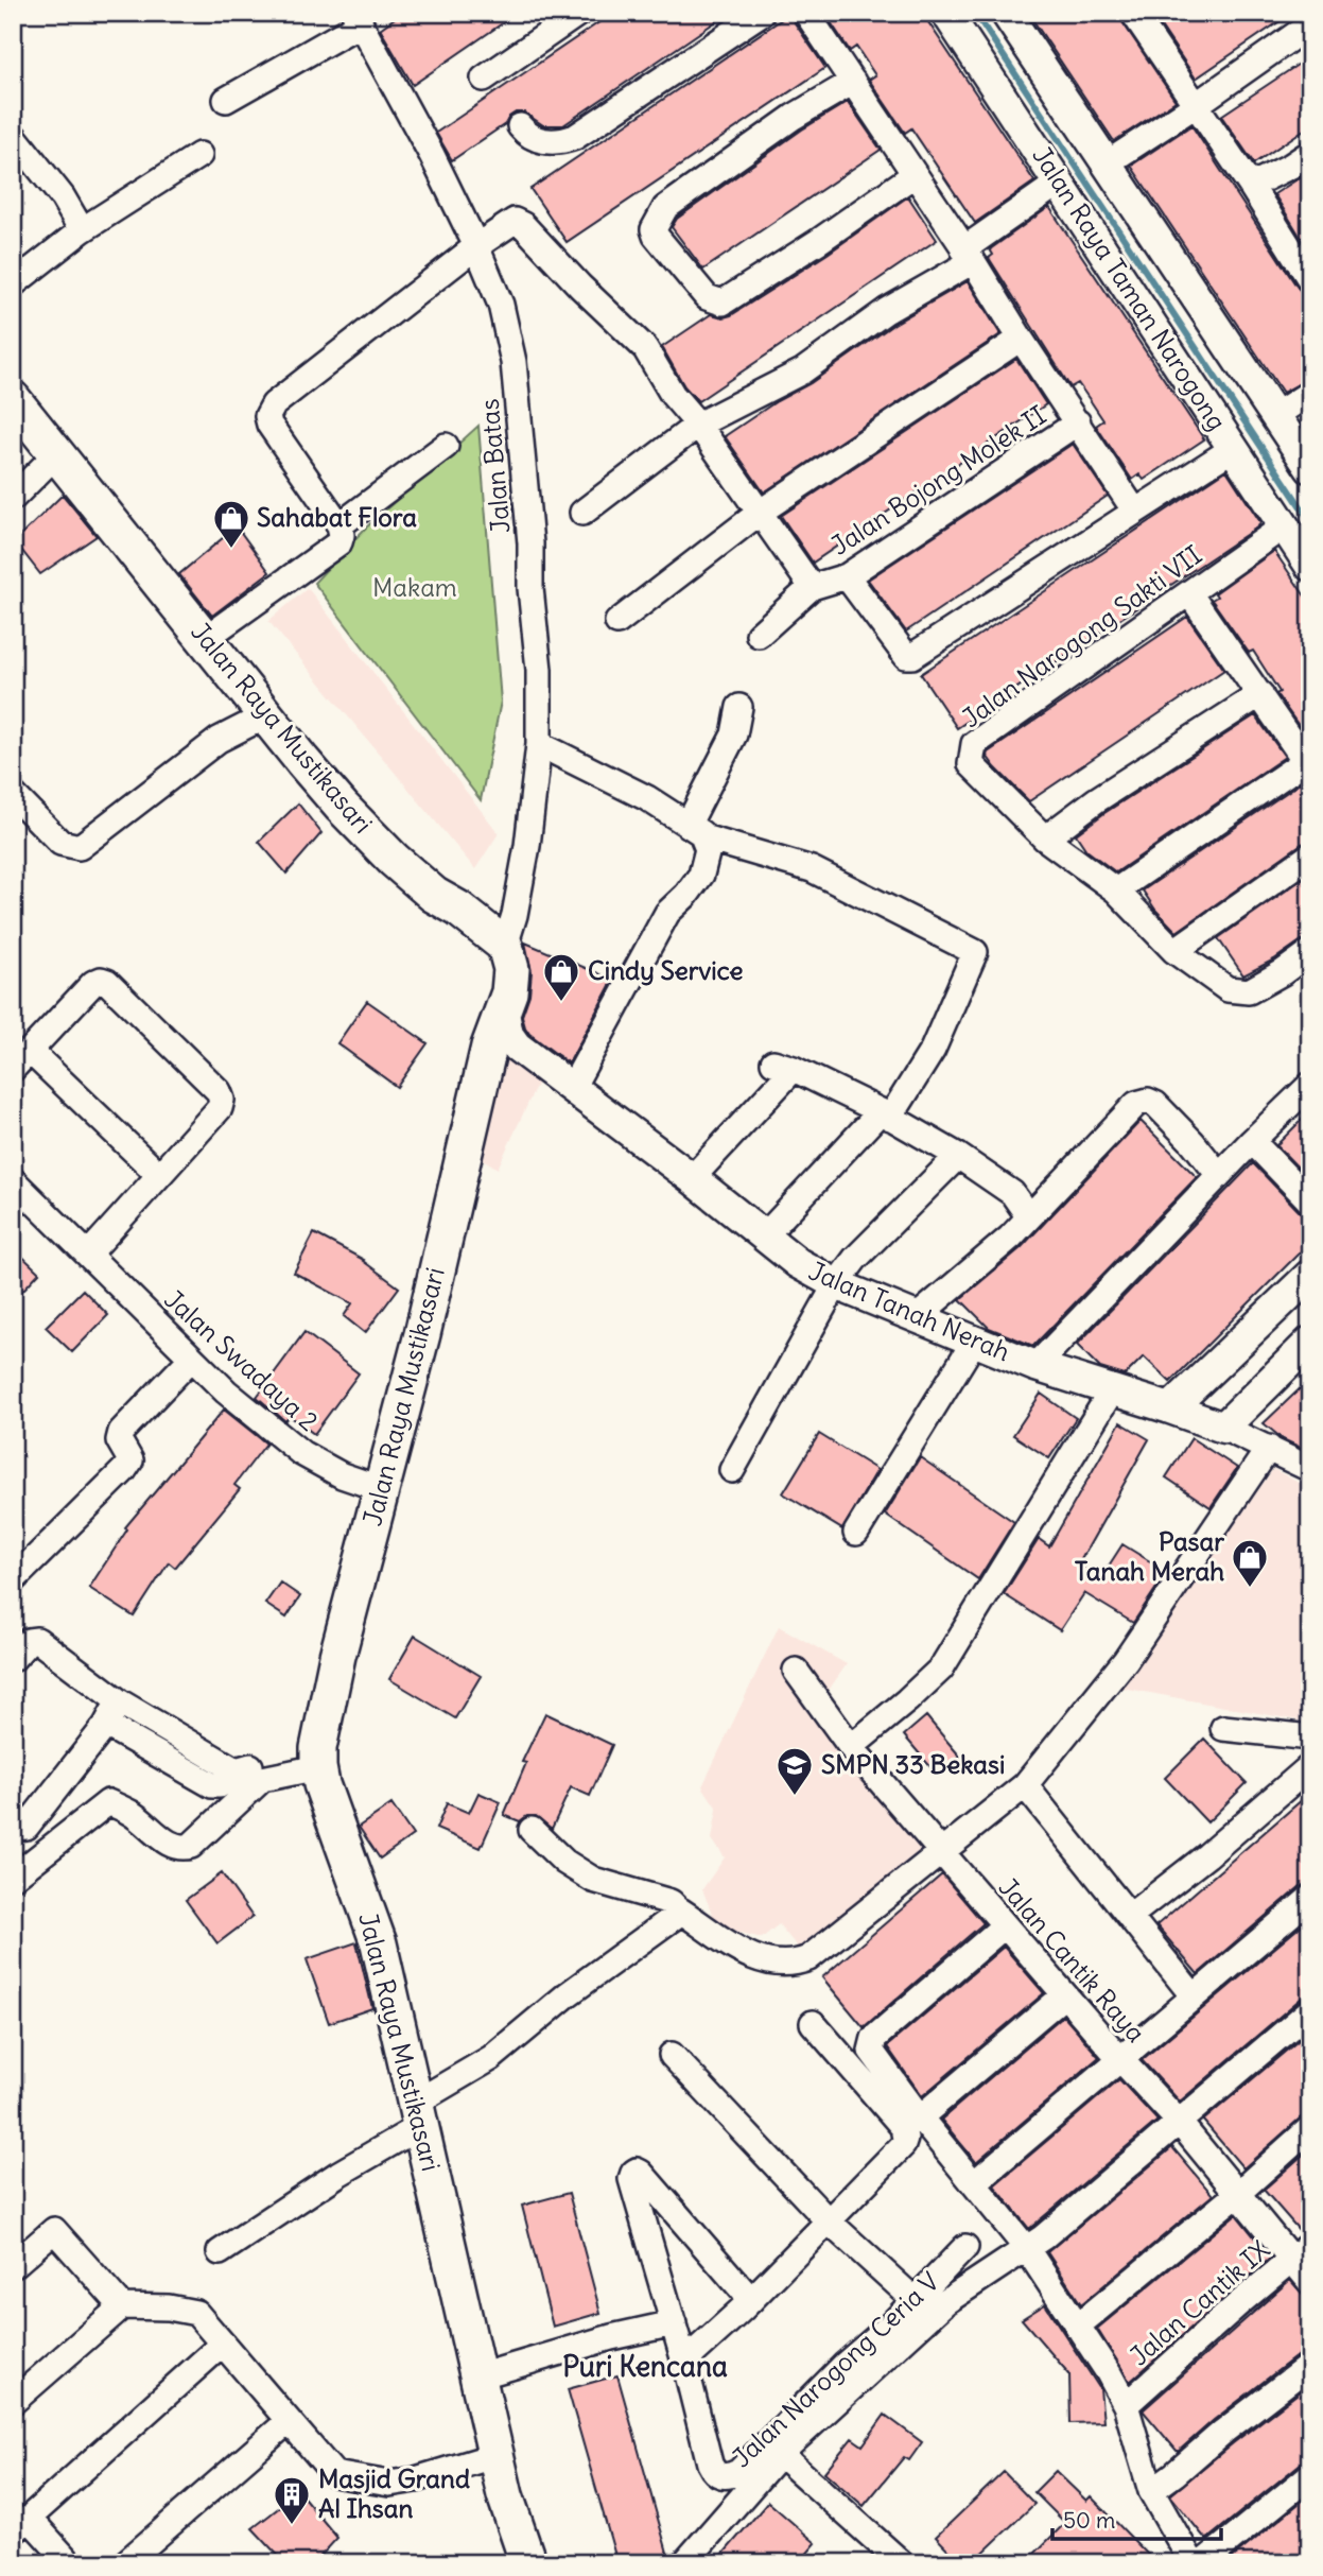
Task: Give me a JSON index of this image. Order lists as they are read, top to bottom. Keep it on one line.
{"streets":{"main road":["Jalan Raya Mustikasari"],"street":["Jalan Raya Taman Narogong","Jalan Batas","Jalan Bojong Molek II","Jalan Narogong Sakti VII","Jalan Tanah Nerah","Jalan Swadaya 2","Jalan Cantik Raya","Jalan Cantik IX","Jalan Narogong Ceria V"]},"crossings":[["Jalan Raya Taman Narogong","Jalan Narogong Sakti VII"],["Jalan Batas","Jalan Raya Mustikasari"],["Jalan Raya Mustikasari","Jalan Tanah Nerah"],["Jalan Raya Mustikasari","Jalan Swadaya 2"],["Jalan Cantik Raya","Jalan Cantik IX"],["Jalan Cantik Raya","Jalan Narogong Ceria V"]],"districts":["Puri Kencana"],"parks":["Makam"],"places":{"shop":["Sahabat Flora","Cindy Service","Pasar Tanah Merah"],"school or university":["SMPN 33 Bekasi"],"building":["Masjid Grand Al Ihsan"]},"scale_bar":"50 m"}
